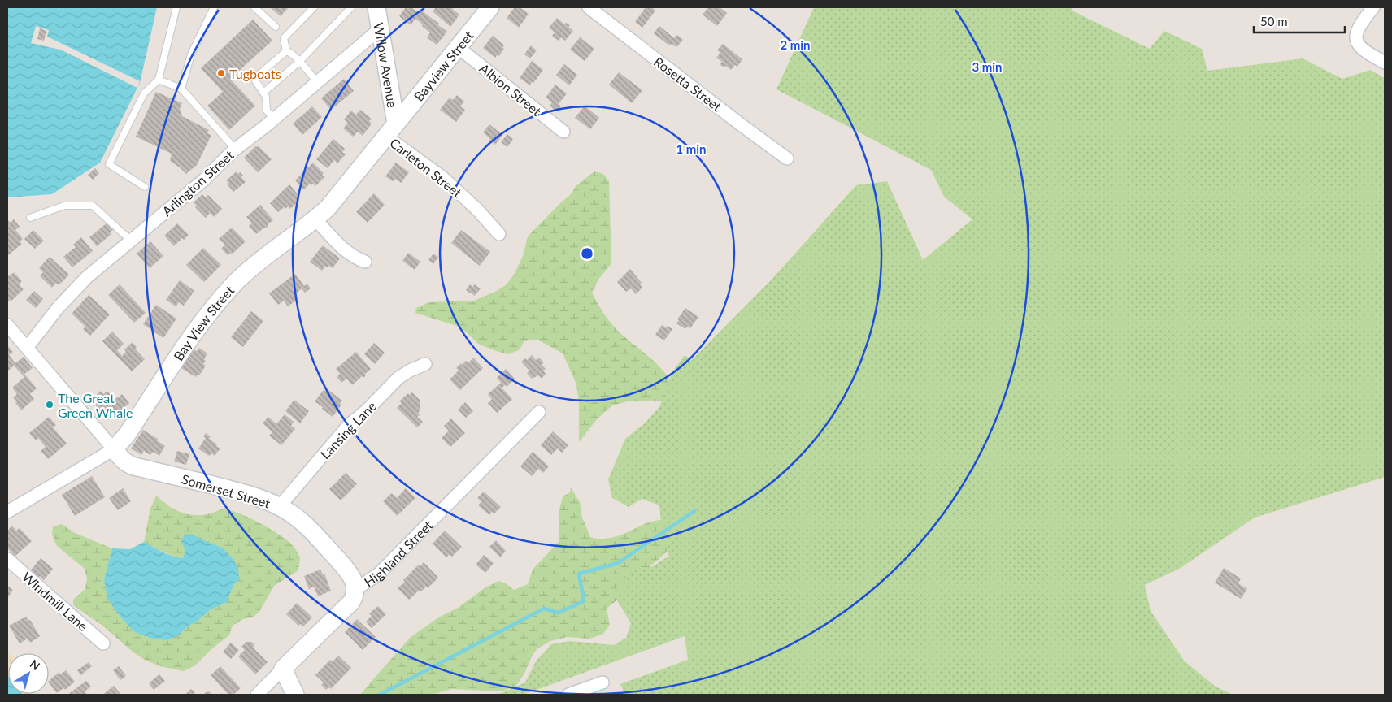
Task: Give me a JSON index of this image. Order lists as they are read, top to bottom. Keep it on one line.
{"streets":{"street":["Willow Avenue","Bayview Street","Rosetta Street","Albion Street","Carleton Street","Arlington Street","Bay View Street","Lansing Lane","Somerset Street","Highland Street","Windmill Lane"]},"crossings":[["Willow Avenue","Bayview Street"],["Willow Avenue","Carleton Street"],["Willow Avenue","Arlington Street"],["Willow Avenue","Bay View Street"],["Bayview Street","Albion Street"],["Bayview Street","Carleton Street"],["Bayview Street","Bay View Street"],["Carleton Street","Bay View Street"],["Bay View Street","Somerset Street"],["Lansing Lane","Somerset Street"],["Somerset Street","Highland Street"]],"places":["Tugboats","The Great Green Whale"],"scale_bar":"50 m","north":"top right","rings":["2 min","3 min","1 min"]}
